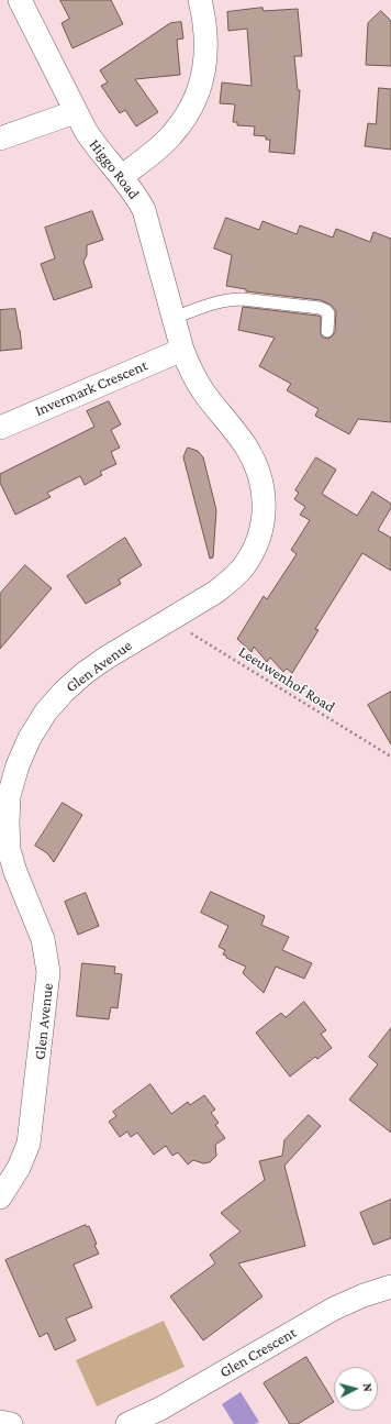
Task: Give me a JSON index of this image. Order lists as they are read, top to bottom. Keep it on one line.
{"streets":{"street":["Higgo Road","Invermark Crescent","Glen Avenue","Glen Crescent"],"path":["Leeuwenhof Road"]},"crossings":[["Higgo Road","Invermark Crescent"],["Higgo Road","Glen Avenue"],["Invermark Crescent","Glen Avenue"],["Glen Avenue","Leeuwenhof Road"]],"north":"right"}
